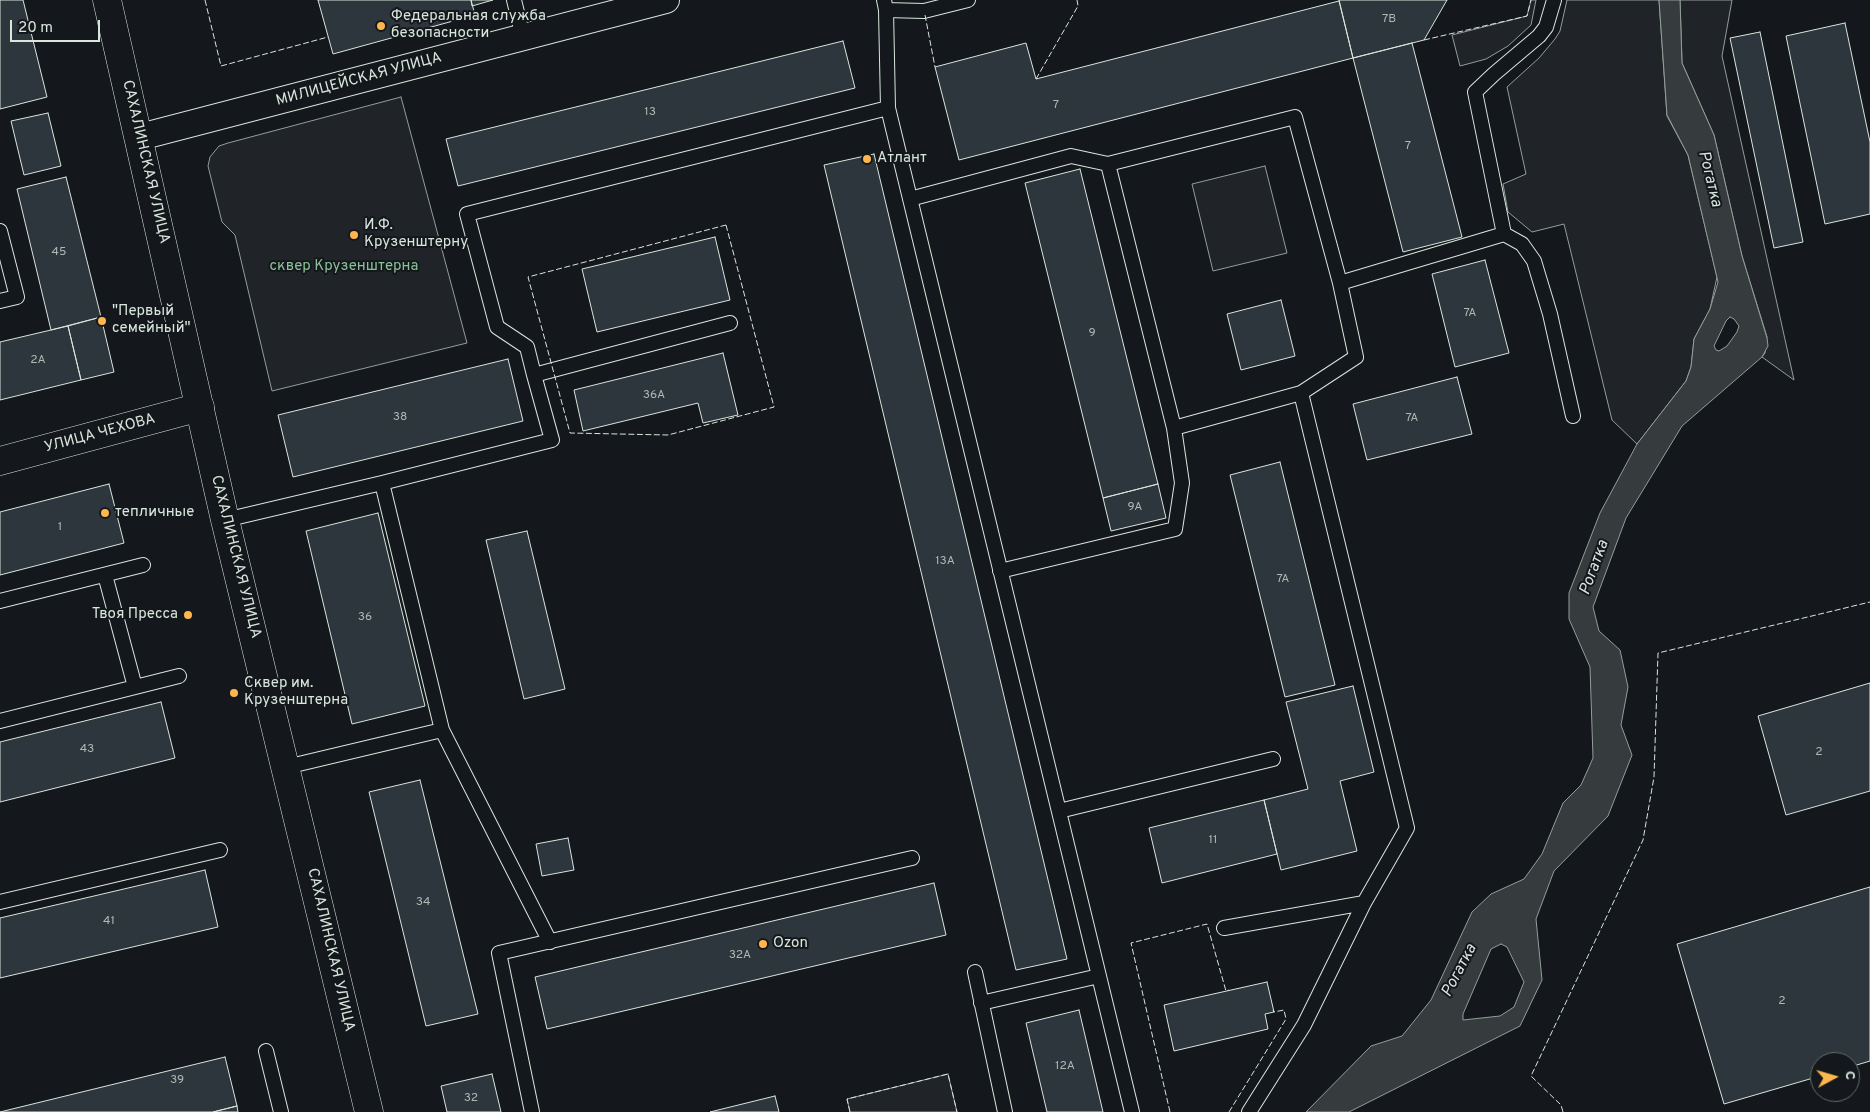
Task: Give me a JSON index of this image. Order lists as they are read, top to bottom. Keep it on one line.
{"streets":{"main road":["САХАЛИНСКАЯ УЛИЦА","УЛИЦА ЧЕХОВА"],"street":["МИЛИЦЕЙСКАЯ УЛИЦА"]},"crossings":[["МИЛИЦЕЙСКАЯ УЛИЦА","САХАЛИНСКАЯ УЛИЦА"],["САХАЛИНСКАЯ УЛИЦА","УЛИЦА ЧЕХОВА"]],"water":["Рогатка"],"parks":["сквер Крузенштерна"],"places":["Федеральная служба безопасности","Атлант","И.Ф. Крузенштерну","\"Первый семейный\"","тепличные","Твоя Пресса","Сквер им. Крузенштерна","Ozon"],"house_numbers":["7В","7","13","7","45","7А","9","2А","36А","38","7А","9А","1","13А","7А","36","43","2","11","34","41","32А","2","12А","39","32"],"scale_bar":"20 m","north":"right"}
